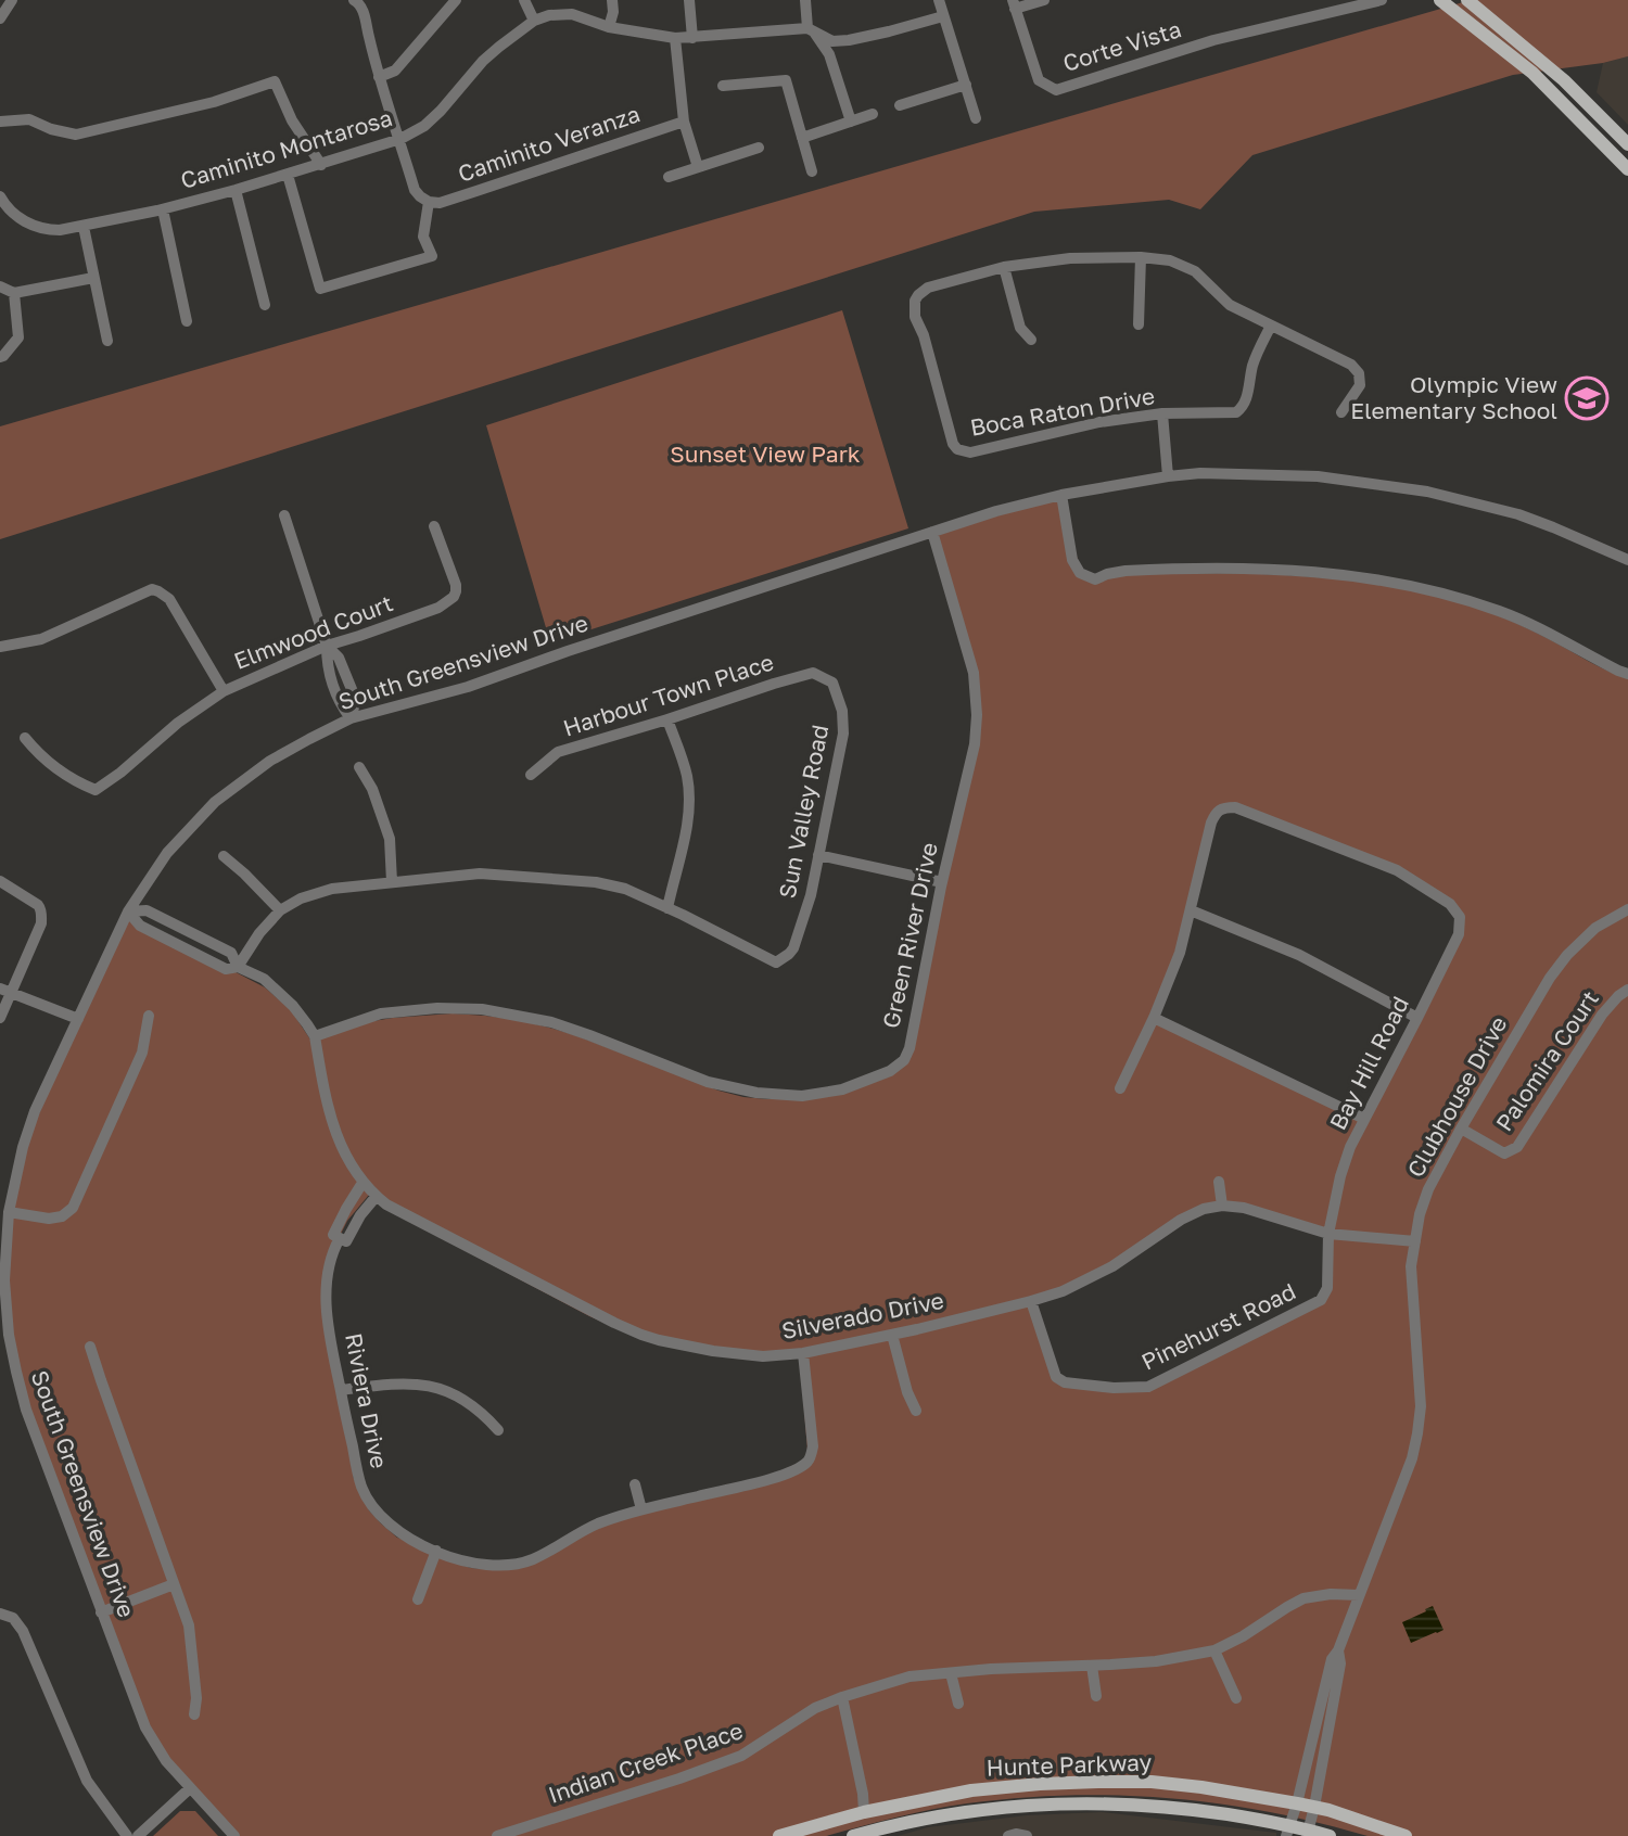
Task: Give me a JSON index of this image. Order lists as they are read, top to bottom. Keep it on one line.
{"streets":{"main road":["Hunte Parkway"],"street":["Corte Vista","Caminito Veranza","Caminito Montarosa","Boca Raton Drive","Elmwood Court","South Greensview Drive","Harbour Town Place","Sun Valley Road","Green River Drive","Palomira Court","Bay Hill Road","Clubhouse Drive","Silverado Drive","Pinehurst Road","Riviera Drive","Indian Creek Place"]},"crossings":[["South Greensview Drive","Green River Drive"],["South Greensview Drive","Silverado Drive"],["Harbour Town Place","Sun Valley Road"],["Green River Drive","Silverado Drive"],["Palomira Court","Clubhouse Drive"],["Bay Hill Road","Silverado Drive"],["Bay Hill Road","Pinehurst Road"],["Clubhouse Drive","Silverado Drive"],["Clubhouse Drive","Indian Creek Place"],["Clubhouse Drive","Hunte Parkway"],["Silverado Drive","Pinehurst Road"],["Silverado Drive","Riviera Drive"]],"parks":["Sunset View Park"],"places":{"school or university":["Olympic View Elementary School"]}}
